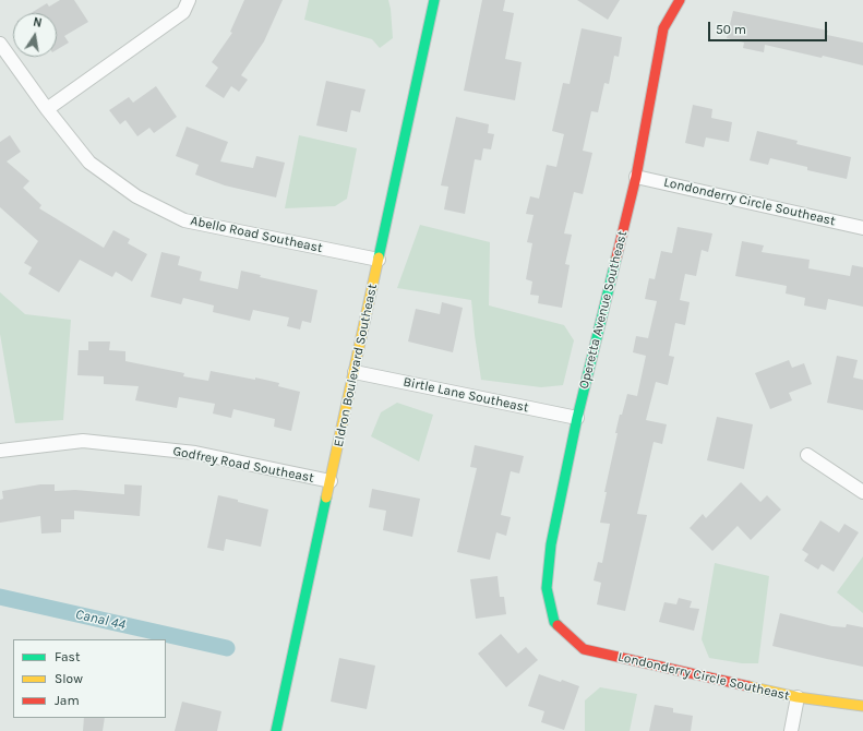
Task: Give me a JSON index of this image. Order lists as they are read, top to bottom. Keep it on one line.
{"streets":{"street":["Londonderry Circle Southeast","Abello Road Southeast","Operetta Avenue Southeast","Eldron Boulevard Southeast","Birtle Lane Southeast","Godfrey Road Southeast"]},"crossings":[["Londonderry Circle Southeast","Operetta Avenue Southeast"],["Abello Road Southeast","Eldron Boulevard Southeast"],["Operetta Avenue Southeast","Birtle Lane Southeast"],["Eldron Boulevard Southeast","Birtle Lane Southeast"],["Eldron Boulevard Southeast","Godfrey Road Southeast"]],"water":["Canal 44"],"legend":["Fast","Slow","Jam"],"scale_bar":"50 m","north":"top"}
